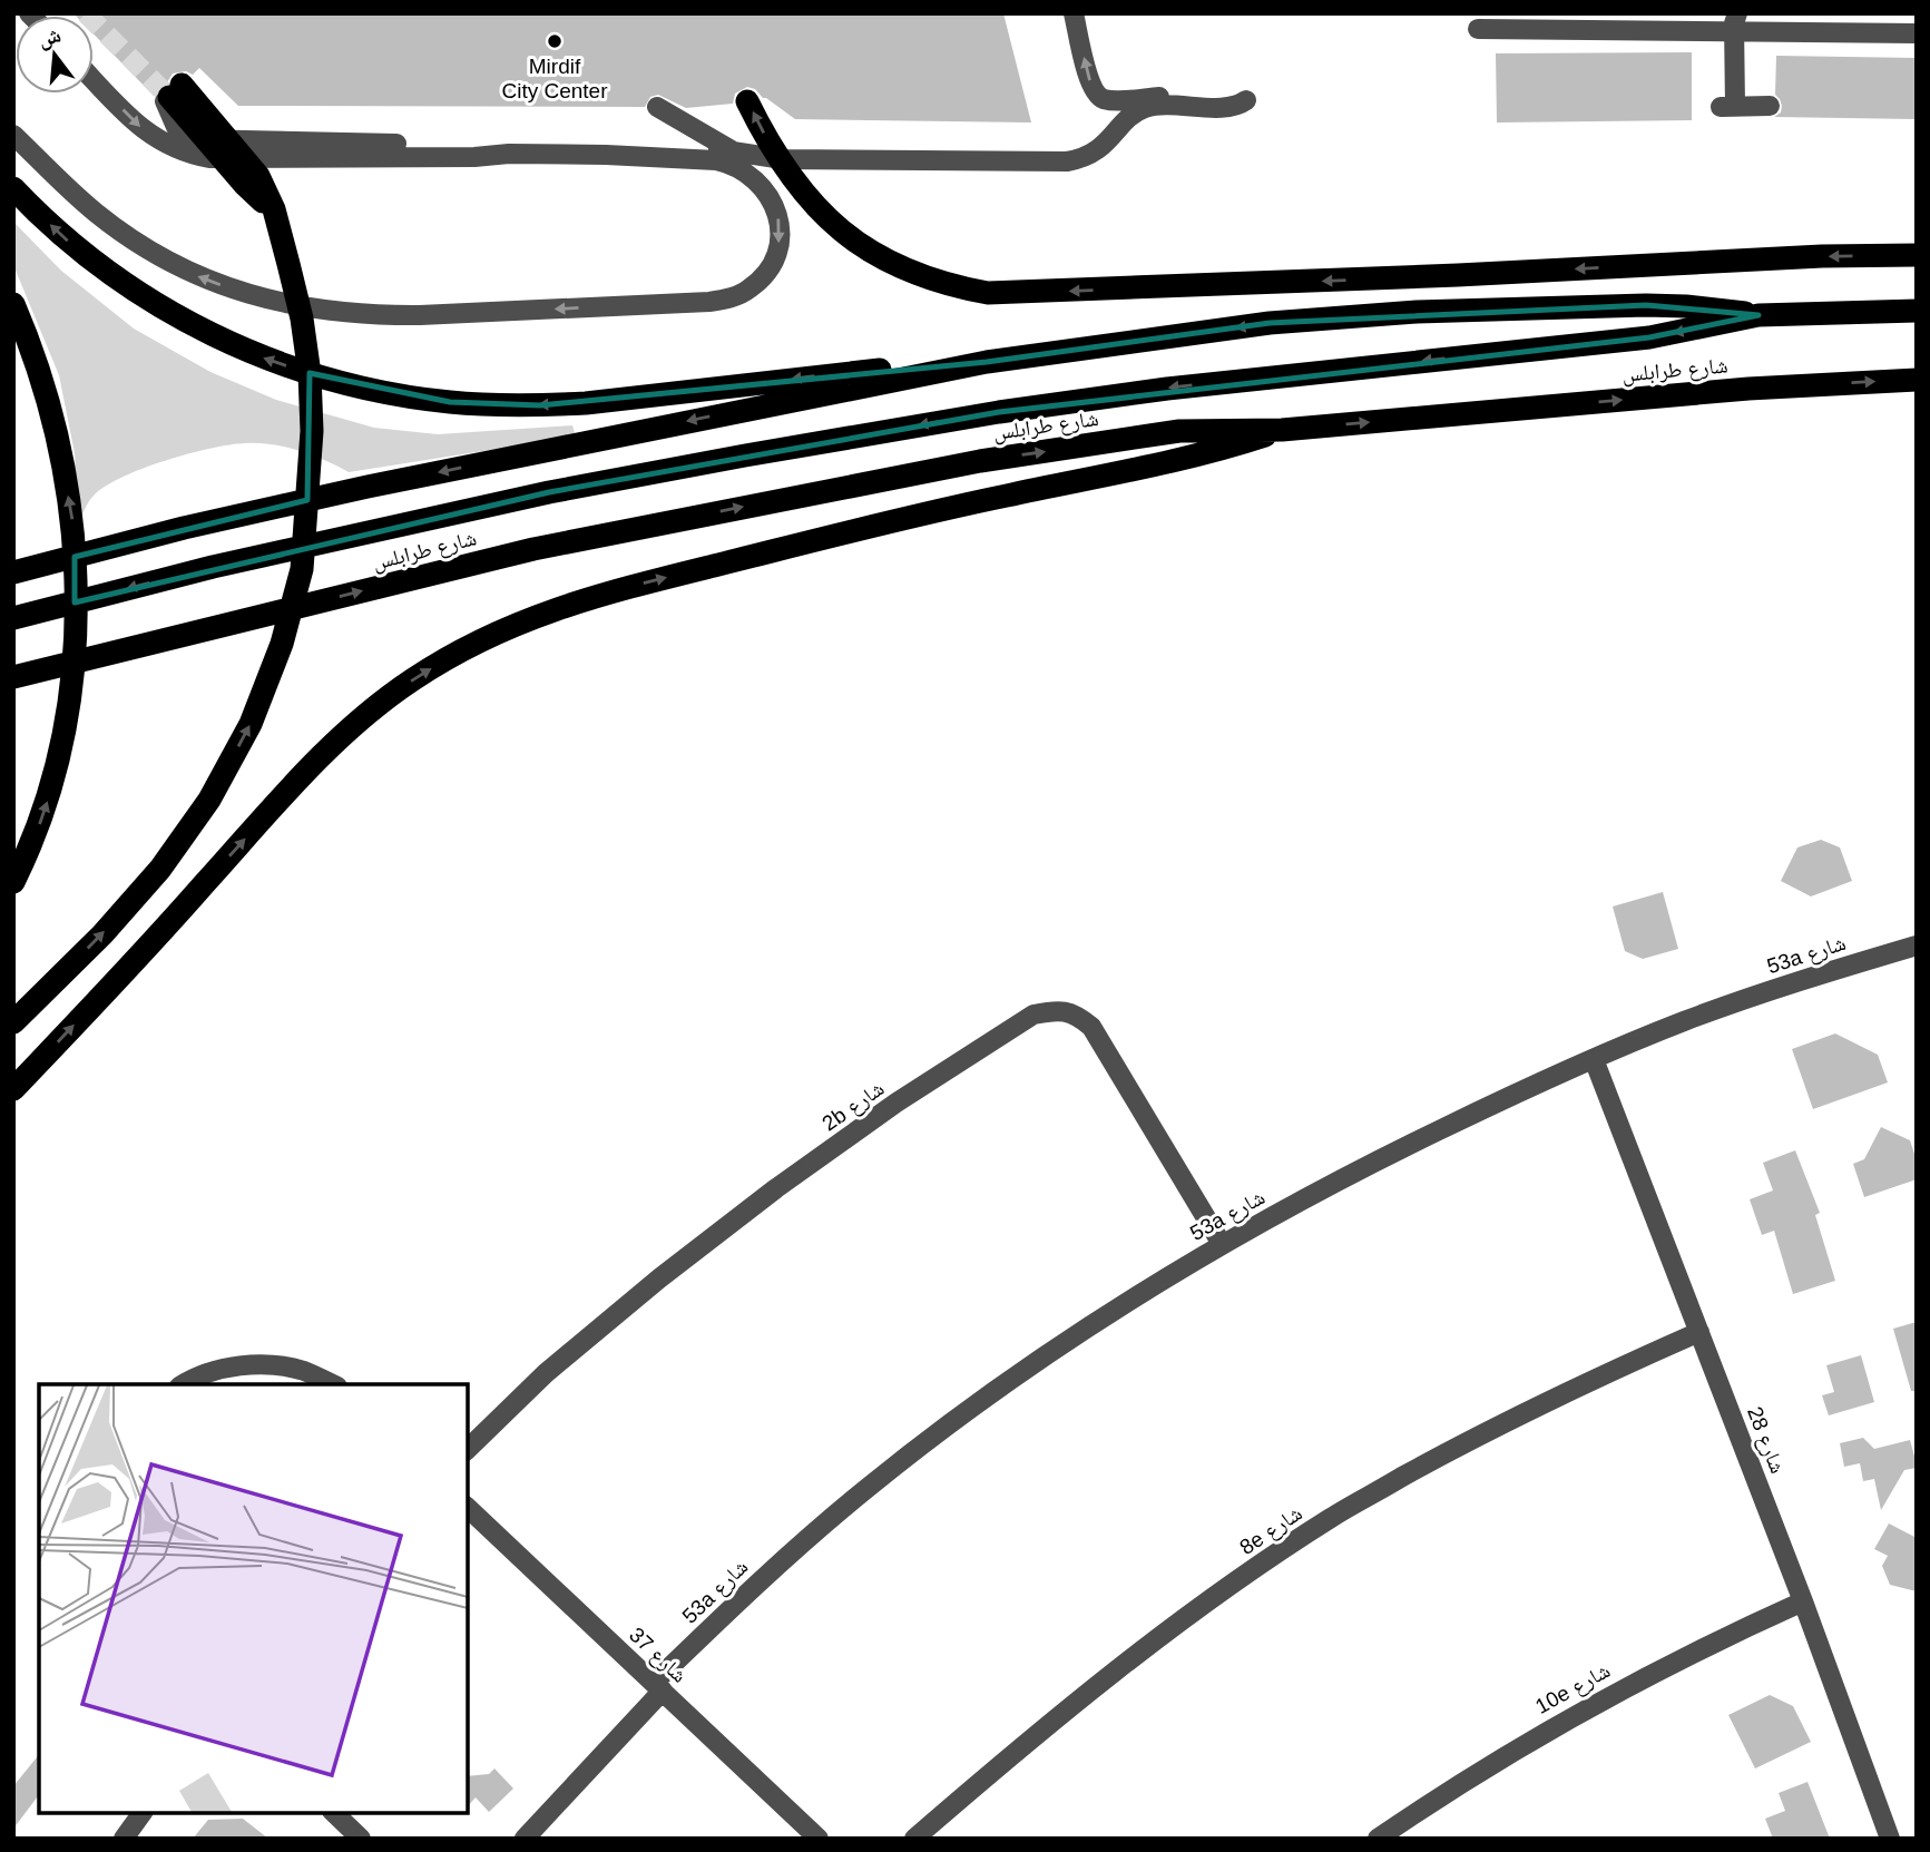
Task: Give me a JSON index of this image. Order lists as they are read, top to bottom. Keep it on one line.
{"streets":{"highway":["شارع طرابلس"],"street":["53a شارع","2b شارع","شارع 28","8e شارع","شارع 37","10e شارع"]},"crossings":[["53a شارع","2b شارع"],["53a شارع","شارع 28"],["53a شارع","شارع 37"],["شارع 28","8e شارع"],["شارع 28","10e شارع"]],"places":["Mirdif City Center"],"north":"top"}
